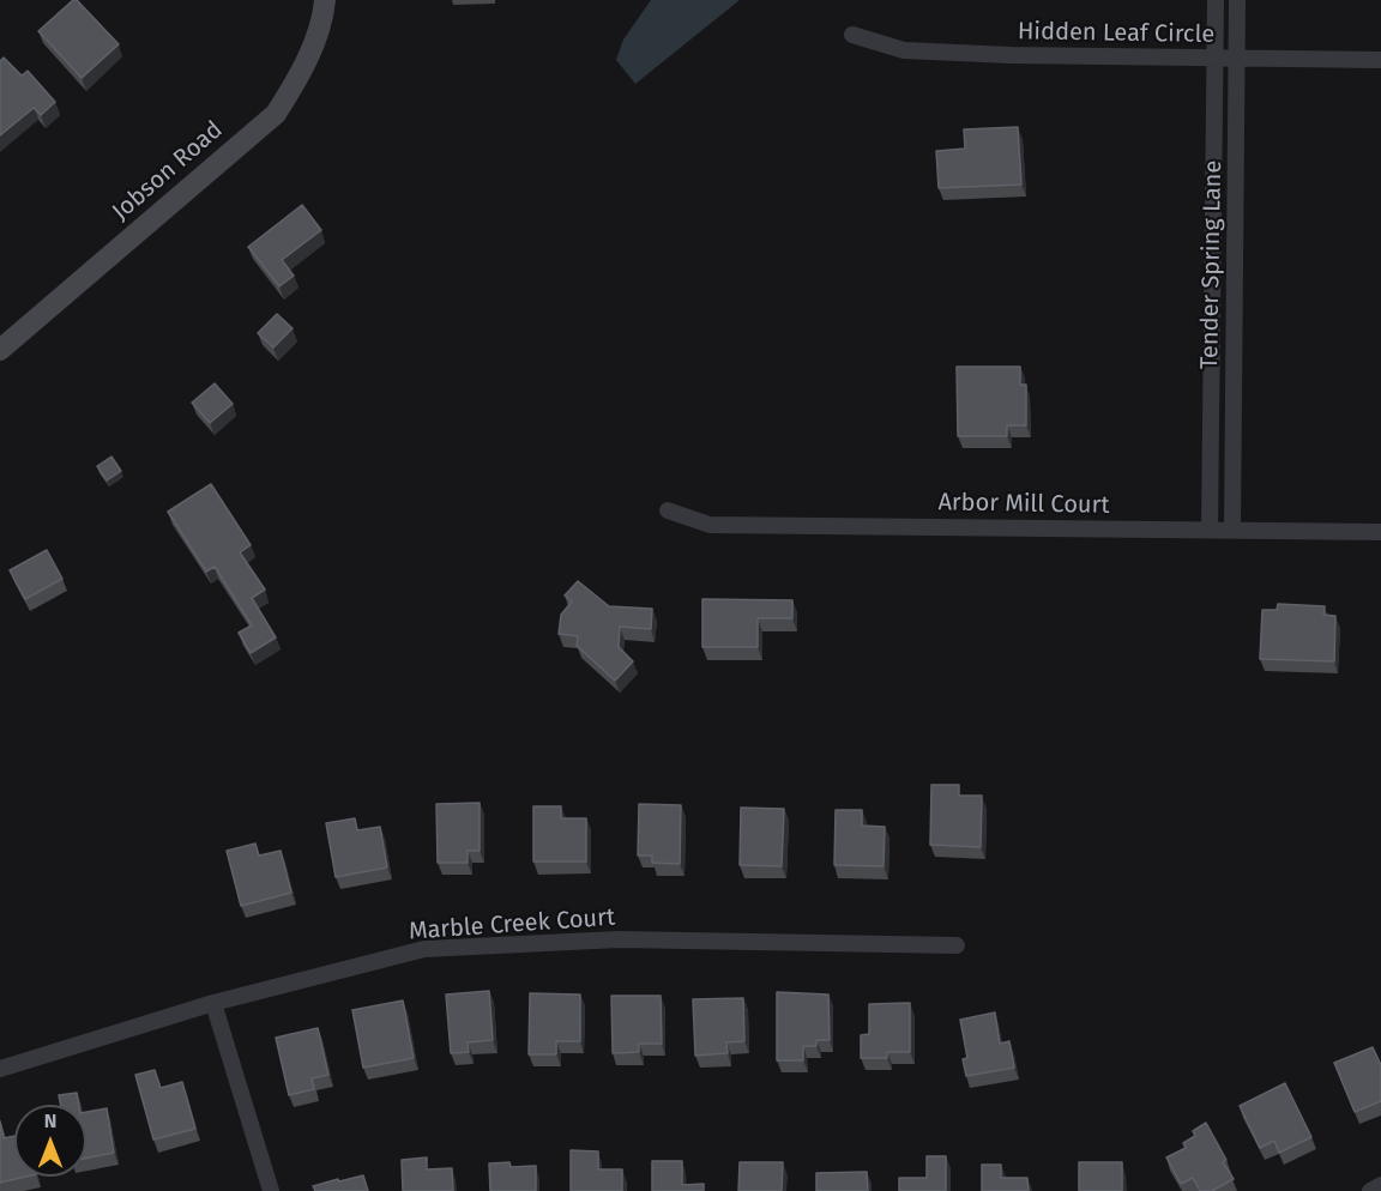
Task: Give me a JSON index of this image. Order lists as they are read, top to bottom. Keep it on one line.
{"streets":{"street":["Hidden Leaf Circle","Jobson Road","Tender Spring Lane","Arbor Mill Court","Marble Creek Court"]},"crossings":[["Hidden Leaf Circle","Tender Spring Lane"],["Tender Spring Lane","Arbor Mill Court"]],"north":"top"}
